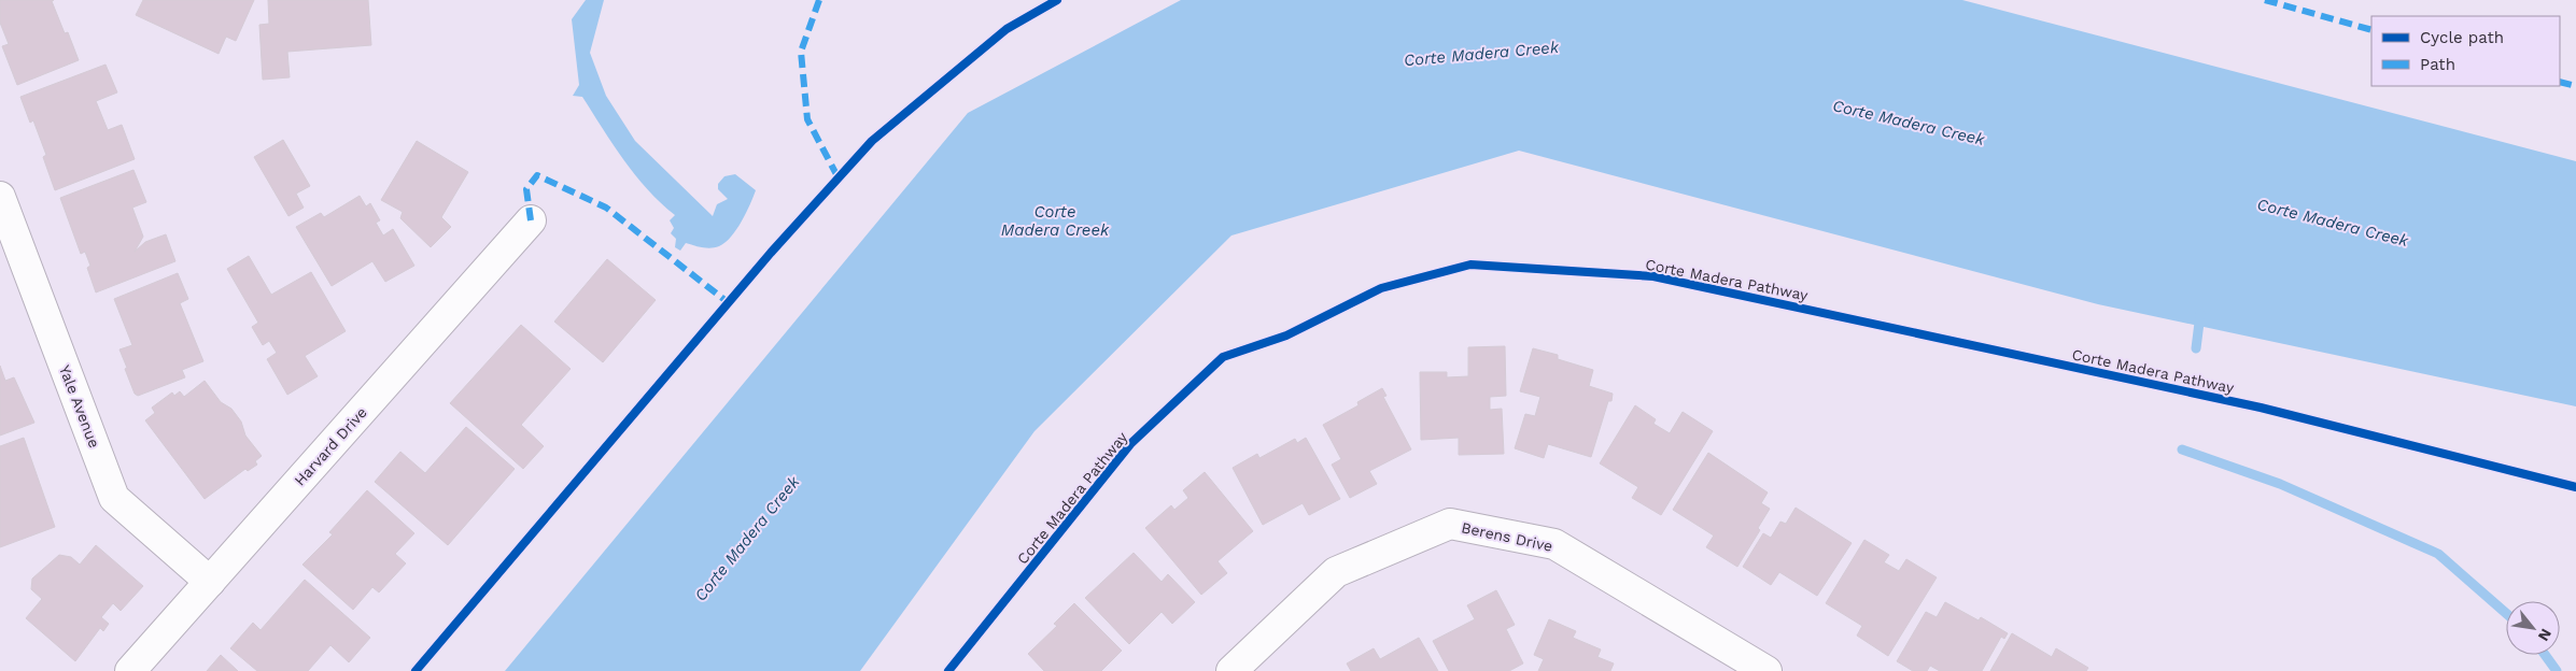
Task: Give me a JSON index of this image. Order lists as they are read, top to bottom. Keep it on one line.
{"streets":{"street":["Yale Avenue","Harvard Drive","Berens Drive"],"cycle path":["Corte Madera Pathway"]},"crossings":[["Yale Avenue","Harvard Drive"]],"water":["Corte Madera Creek"],"legend":["Cycle path","Path"],"north":"bottom right"}
